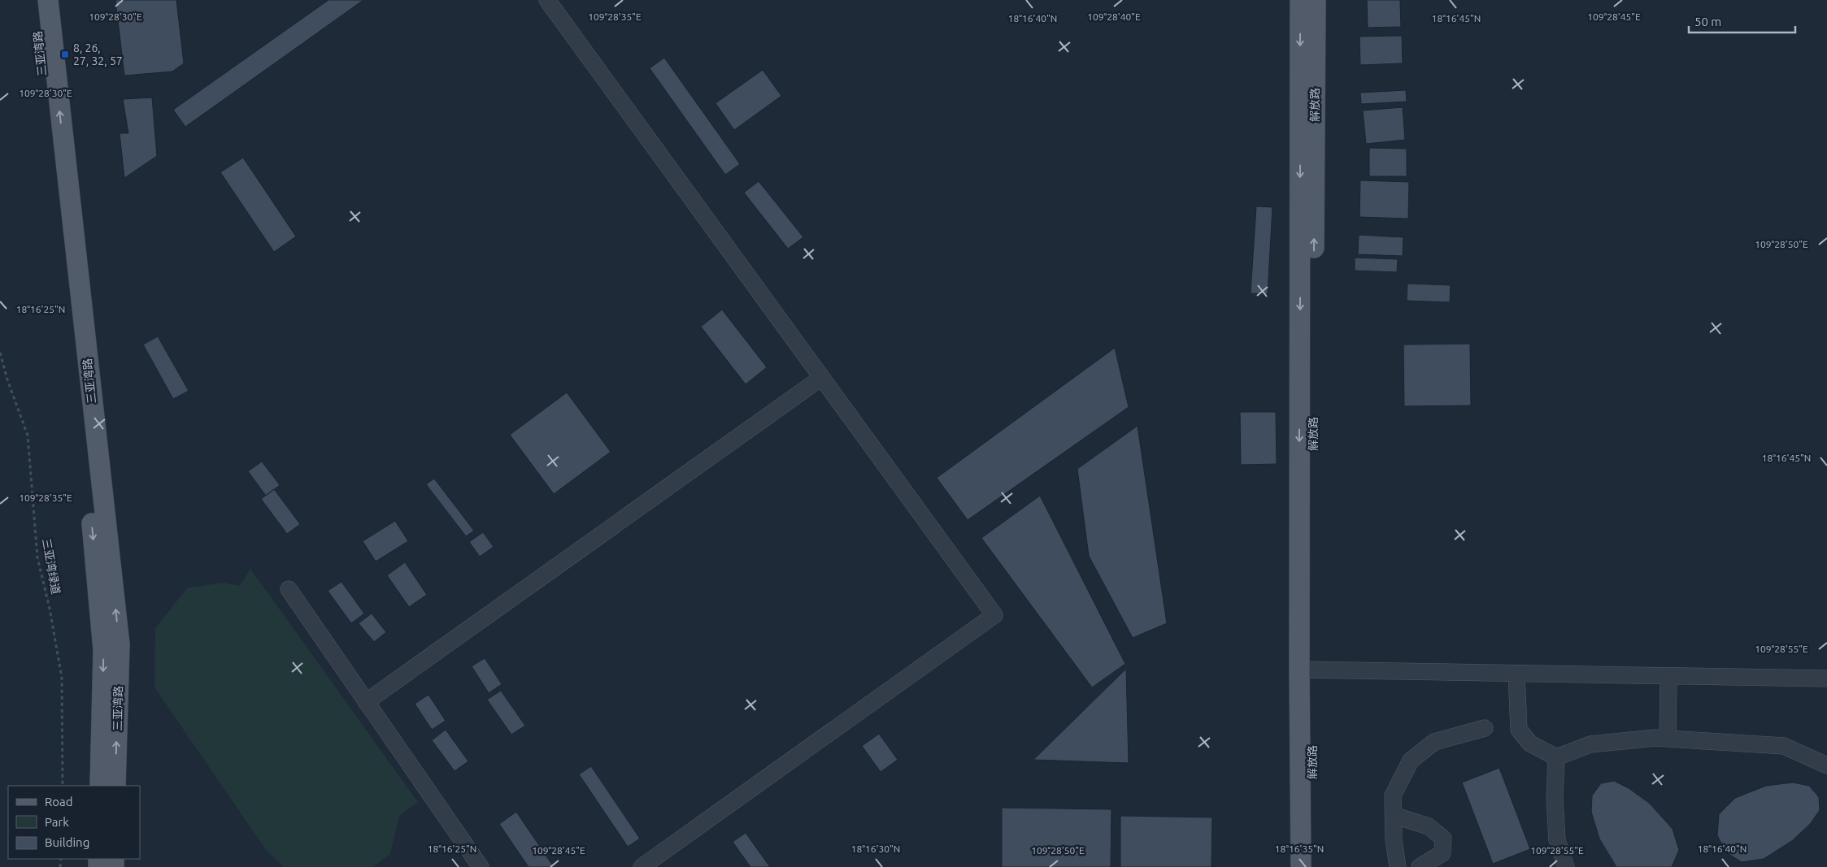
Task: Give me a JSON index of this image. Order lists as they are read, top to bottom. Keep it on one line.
{"streets":{"main road":["三亚湾路","解放路"],"path":["三亚湾绿道"]},"places":{"transit":["8, 26, 27, 32, 57"]},"legend":["Road","Park","Building"],"scale_bar":"50 m","coordinates":["109°28'40\"E","109°28'45\"E","109°28'30\"E","109°28'35\"E","18°16'40\"N","18°16'45\"N","109°28'50\"E","18°16'25\"N","109°28'55\"E","18°16'30\"N","18°16'35\"N"]}
